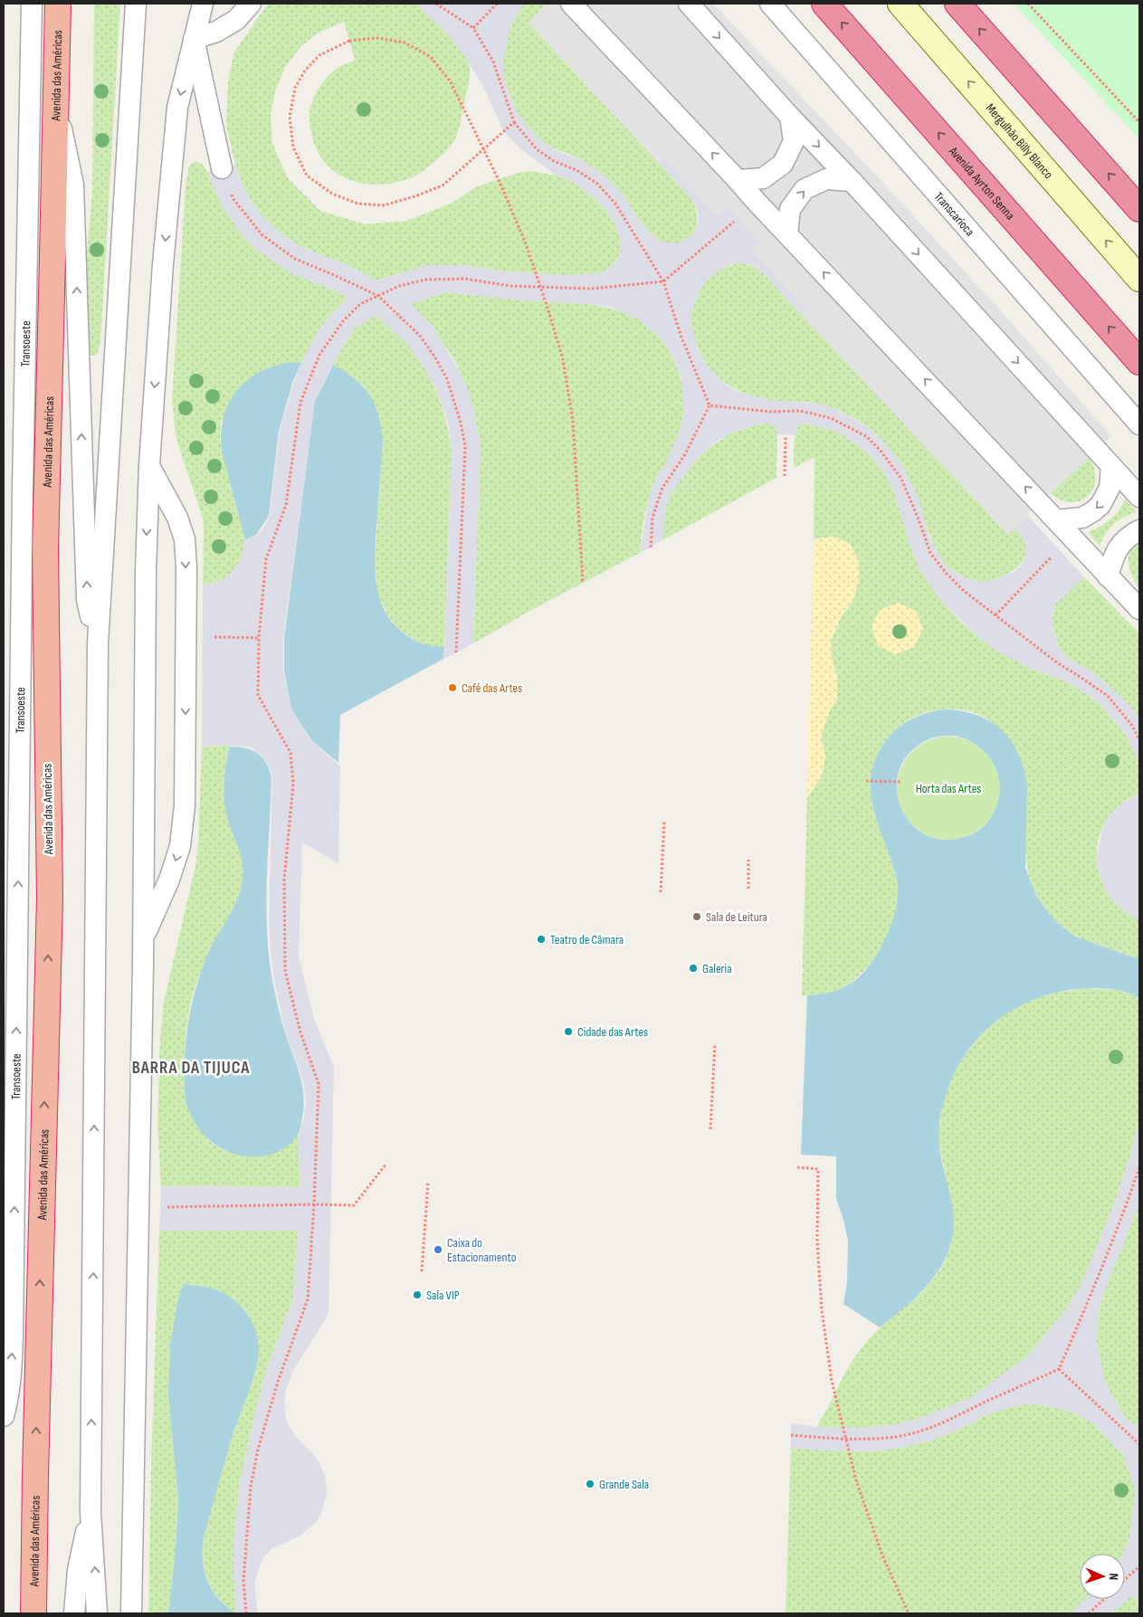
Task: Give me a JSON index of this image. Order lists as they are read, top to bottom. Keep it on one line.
{"streets":{"highway":["Avenida das Américas","Avenida Ayrton Senna"],"main road":["Mergulhão Billy Blanco"],"lane":["Transcarioca","Transoeste"]},"one_way":["Avenida das Américas","Mergulhão Billy Blanco"],"districts":["BARRA DA TIJUCA"],"parks":["Horta das Artes"],"places":["Café das Artes","Sala de Leitura","Teatro de Câmara","Galeria","Cidade das Artes","Caixa do Estacionamento","Sala VIP","Grande Sala"],"north":"right"}
